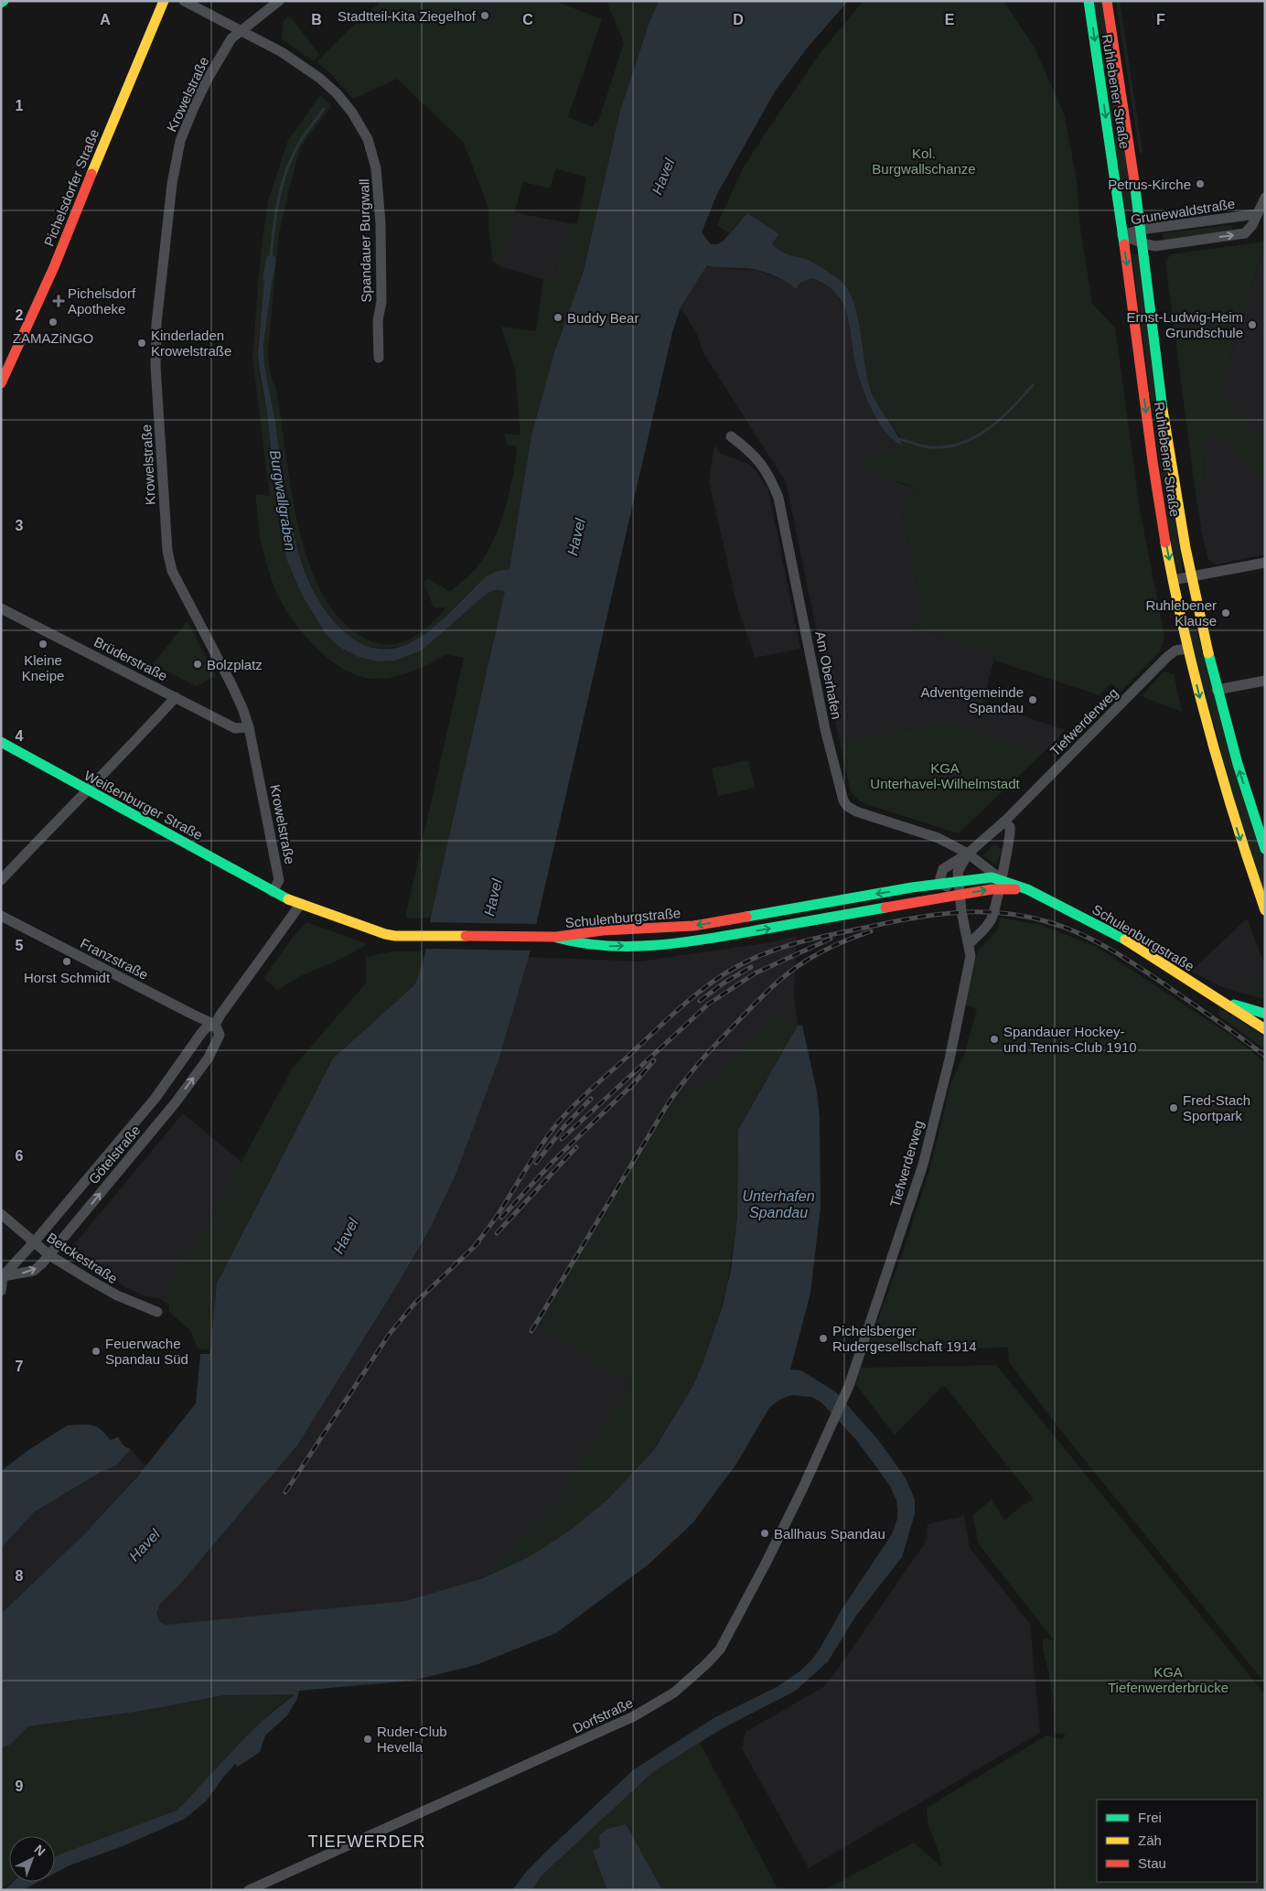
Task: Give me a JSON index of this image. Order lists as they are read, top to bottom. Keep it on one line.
{"streets":{"street":["Ruhlebener Straße","Krowelstraße","Pichelsdorfer Straße","Grunewaldstraße","Spandauer Burgwall","Brüderstraße","Am Oberhafen","Tiefwerderweg","Weißenburger Straße","Schulenburgstraße","Franzstraße","Götelstraße","Betckestraße","Dorfstraße"]},"crossings":[["Ruhlebener Straße","Grunewaldstraße"],["Ruhlebener Straße","Tiefwerderweg"],["Krowelstraße","Spandauer Burgwall"],["Krowelstraße","Brüderstraße"],["Krowelstraße","Weißenburger Straße"],["Am Oberhafen","Tiefwerderweg"],["Tiefwerderweg","Schulenburgstraße"],["Tiefwerderweg","Dorfstraße"],["Franzstraße","Götelstraße"],["Götelstraße","Betckestraße"]],"districts":["TIEFWERDER"],"water":["Havel","Burgwallgraben","Unterhafen Spandau"],"parks":["Kol. Burgwallschanze","KGA Unterhavel-Wilhelmstadt","KGA Tiefenwerderbrücke"],"places":{"other":["Stadtteil-Kita Ziegelhof","Petrus-Kirche","Buddy Bear","ZAMAZiNGO","Ernst-Ludwig-Heim Grundschule","Kinderladen Krowelstraße","Ruhlebener Klause","Kleine Kneipe","Bolzplatz","Adventgemeinde Spandau","Horst Schmidt","Spandauer Hockey- und Tennis-Club 1910","Fred-Stach Sportpark","Pichelsberger Rudergesellschaft 1914","Feuerwache Spandau Süd","Ballhaus Spandau","Ruder-Club Hevella"],"health":["Pichelsdorf Apotheke"]},"legend":["Frei","Zäh","Stau"],"north":"top right","grid":{"columns":["A","B","C","D","E","F"],"rows":["1","2","3","4","5","6","7","8","9"]}}
